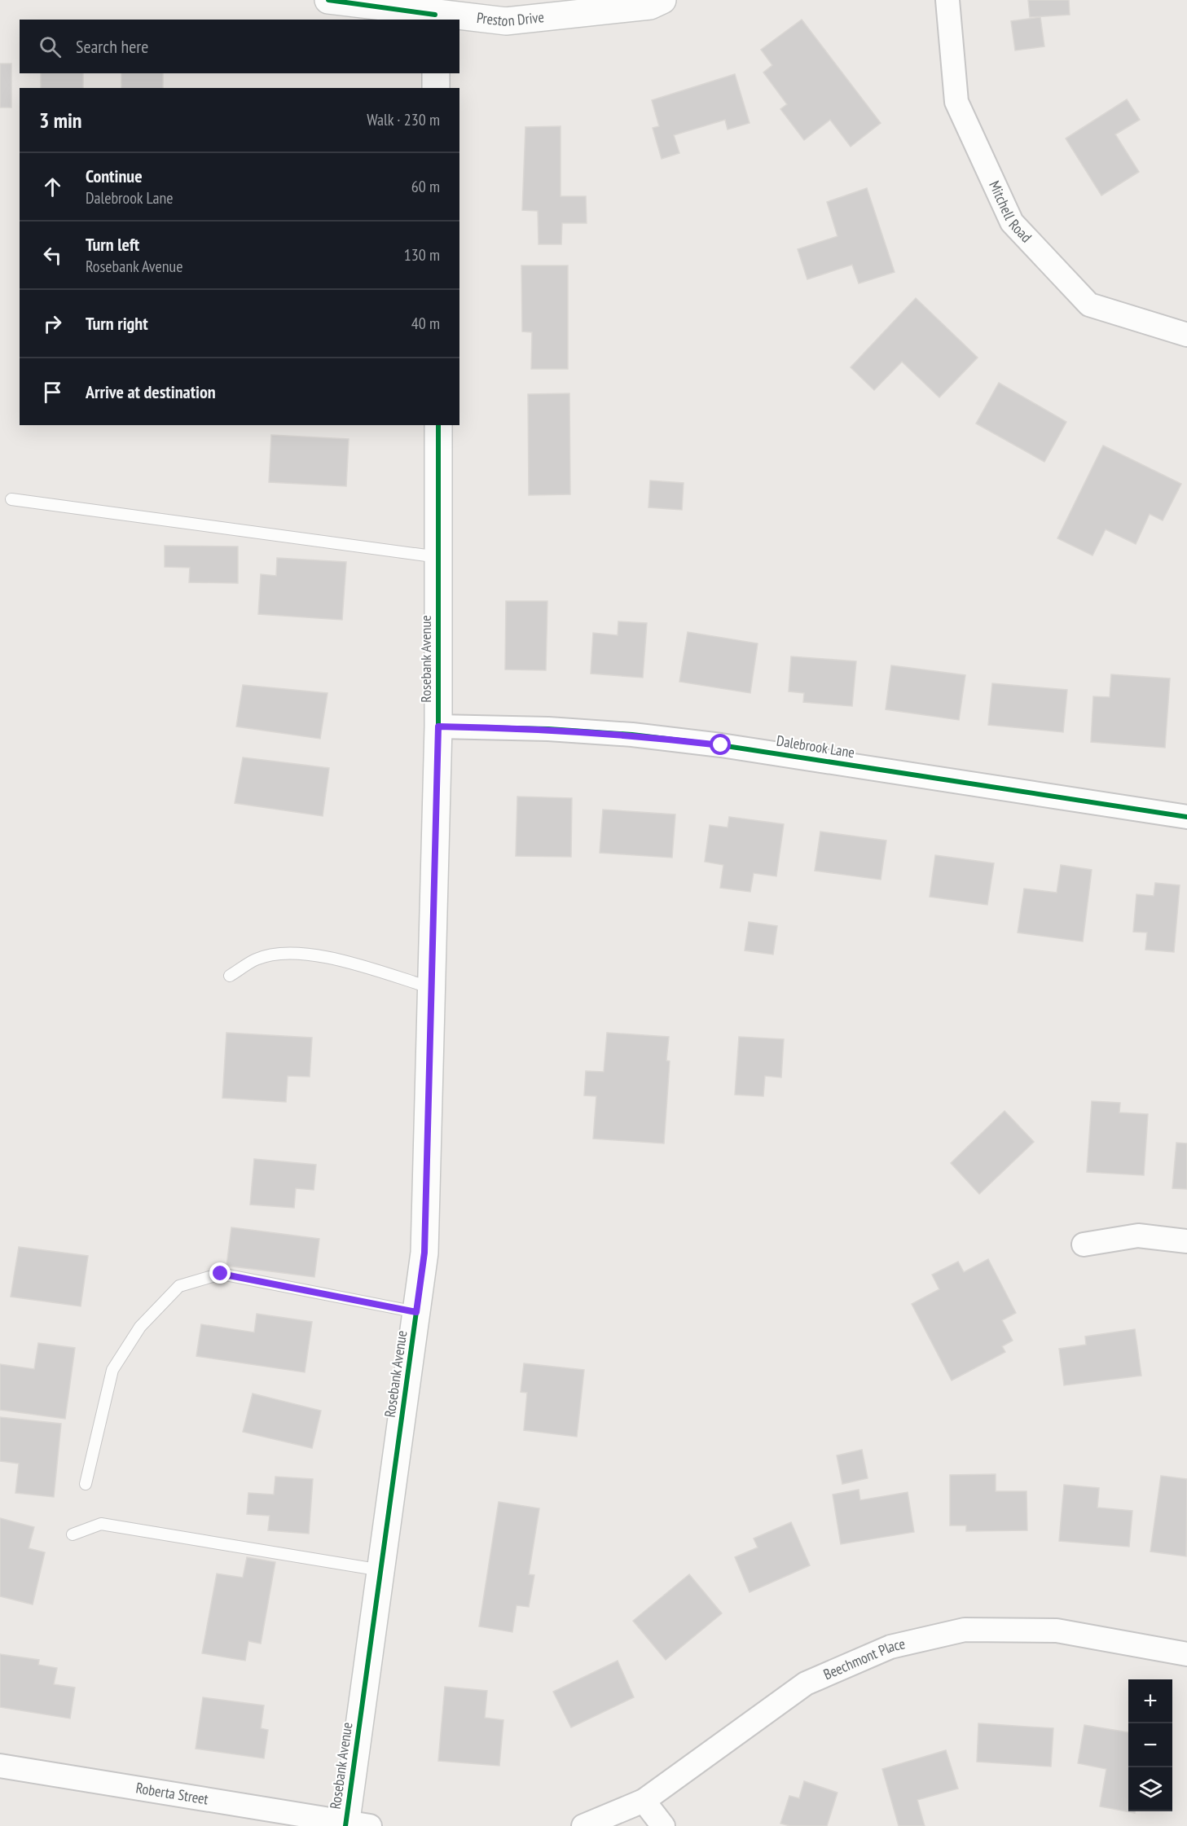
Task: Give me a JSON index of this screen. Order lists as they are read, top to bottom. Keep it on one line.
{"streets":{"street":["Preston Drive","Mitchell Road","Rosebank Avenue","Dalebrook Lane","Beechmont Place","Roberta Street"]},"crossings":[["Rosebank Avenue","Dalebrook Lane"],["Rosebank Avenue","Roberta Street"]],"page":{"search":"Search here","heading":["3 min","Walk · 230 m"],"list":[["Continue","Dalebrook Lane","60 m"],["Turn left","Rosebank Avenue","130 m"],["Turn right","40 m"],"Arrive at destination"],"map_buttons":["+","−"]}}
